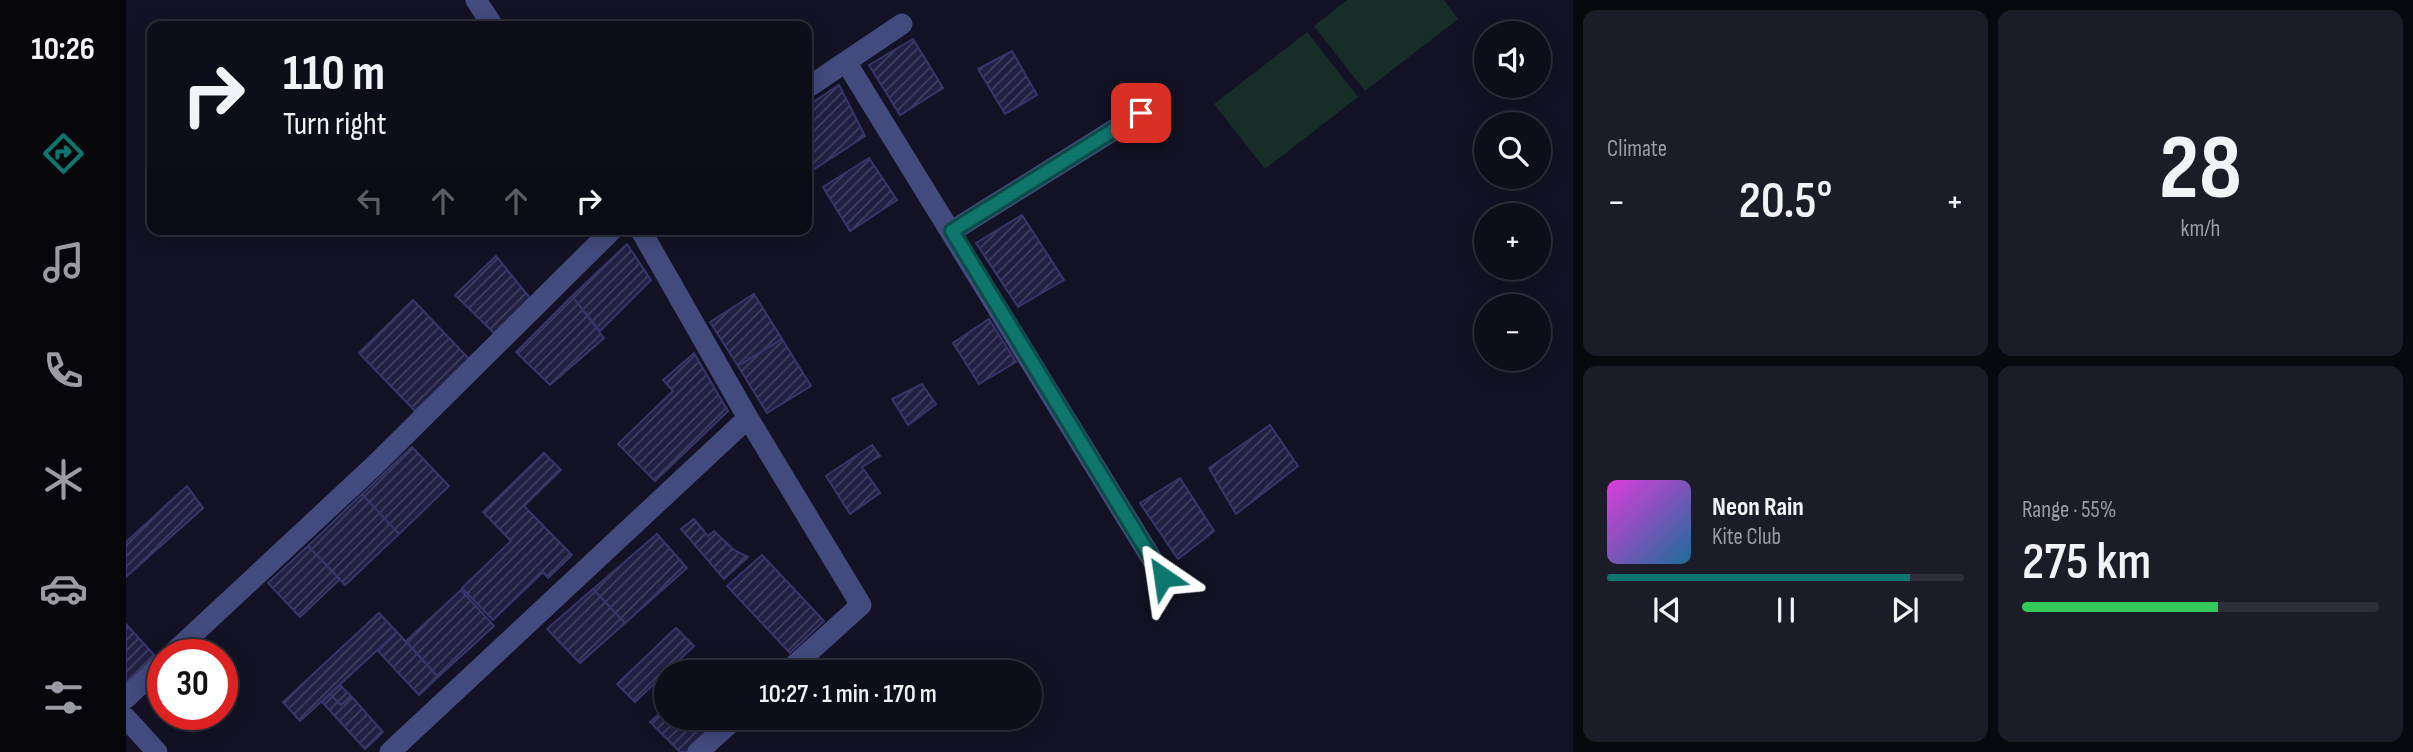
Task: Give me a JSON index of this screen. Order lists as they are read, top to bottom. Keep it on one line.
{"page":{"tabs":"10:26","tile":["Climate",["28","km/h"],["Range · 55%","275 km"]],"map_buttons":["+","−"],"turn":["110 m","Turn right"],"heat":["−","20.5°","+"],"song":["Neon Rain","Kite Club"],"limit":"30","trip":"10:27 · 1 min · 170 m"}}
